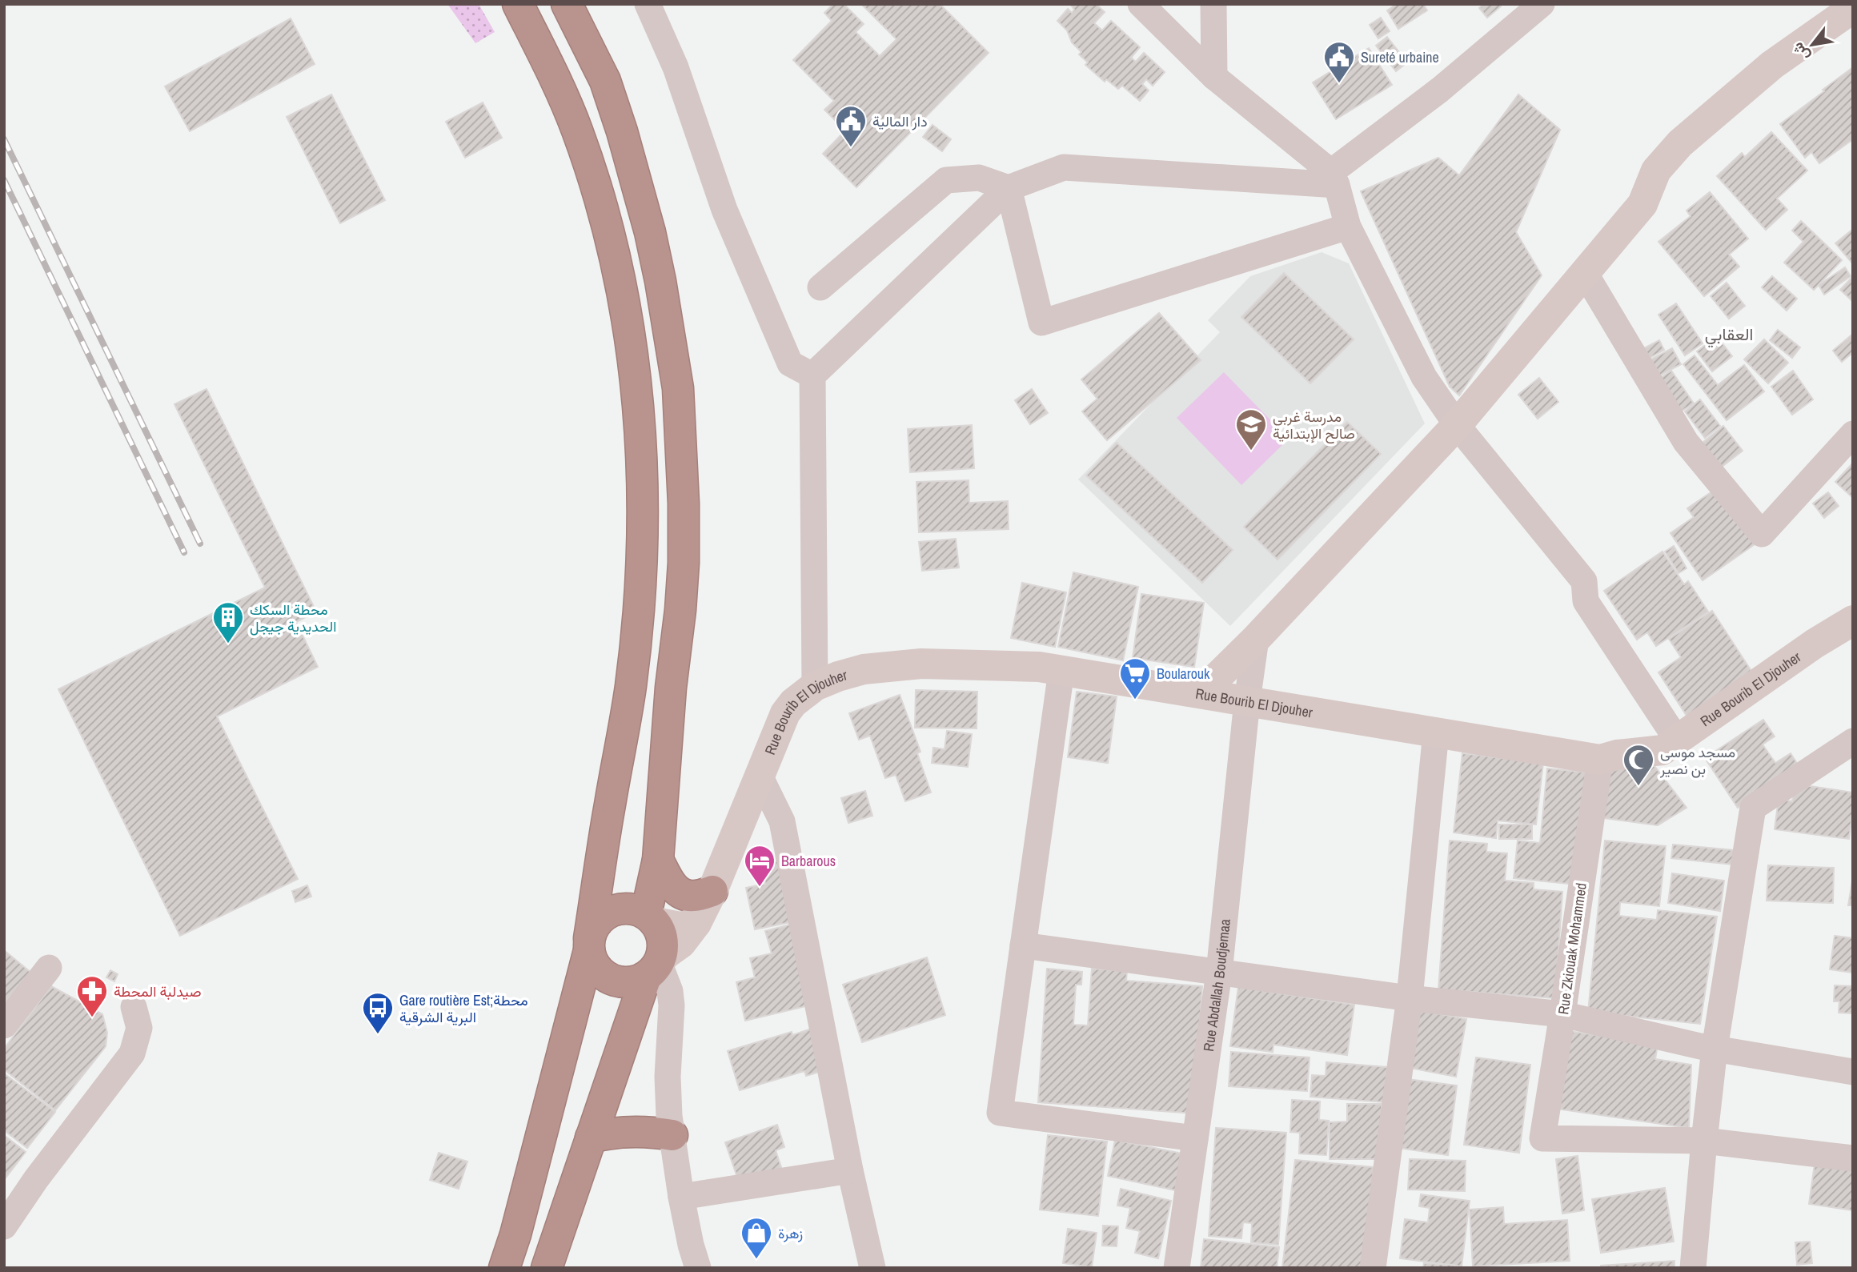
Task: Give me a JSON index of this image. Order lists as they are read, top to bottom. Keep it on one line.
{"streets":{"main road":["Rue Bourib El Djouher"],"street":["Rue Zkiouak Mohammed","Rue Abdallah Boudjemaa"]},"crossings":[["Rue Bourib El Djouher","Rue Zkiouak Mohammed"],["Rue Bourib El Djouher","Rue Abdallah Boudjemaa"]],"districts":["العقابي"],"places":{"public building":["Sureté urbaine","دار المالية"],"school or university":["مدرسة غربي صالح الإبتدائية"],"building":["محطة السكك الحديدية جيجل"],"supermarket":["Boularouk"],"mosque":["مسجد موسى بن نصير"],"hotel":["Barbarous"],"pharmacy":["صيدلبة المحطة"],"bus stop":["Gare routière Est;محطة البرية الشرقية"],"shop":["زهرة"]},"north":"bottom left"}
